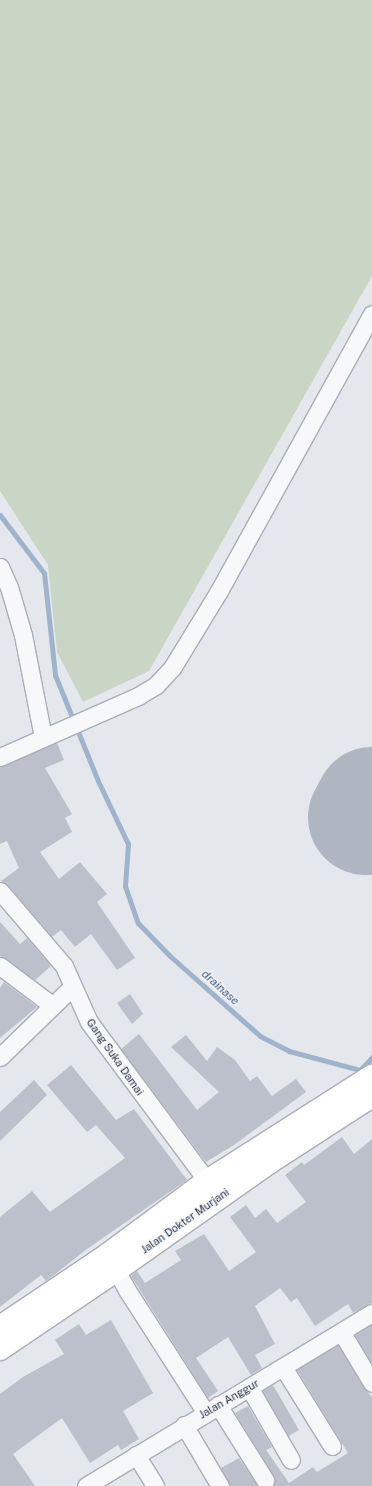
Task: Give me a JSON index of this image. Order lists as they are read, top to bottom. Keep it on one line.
{"streets":{"main road":["Jalan Dokter Murjani"],"street":["Gang Suka Damai","Jalan Anggur"]},"crossings":[["Gang Suka Damai","Jalan Dokter Murjani"]],"water":["drainase"]}
